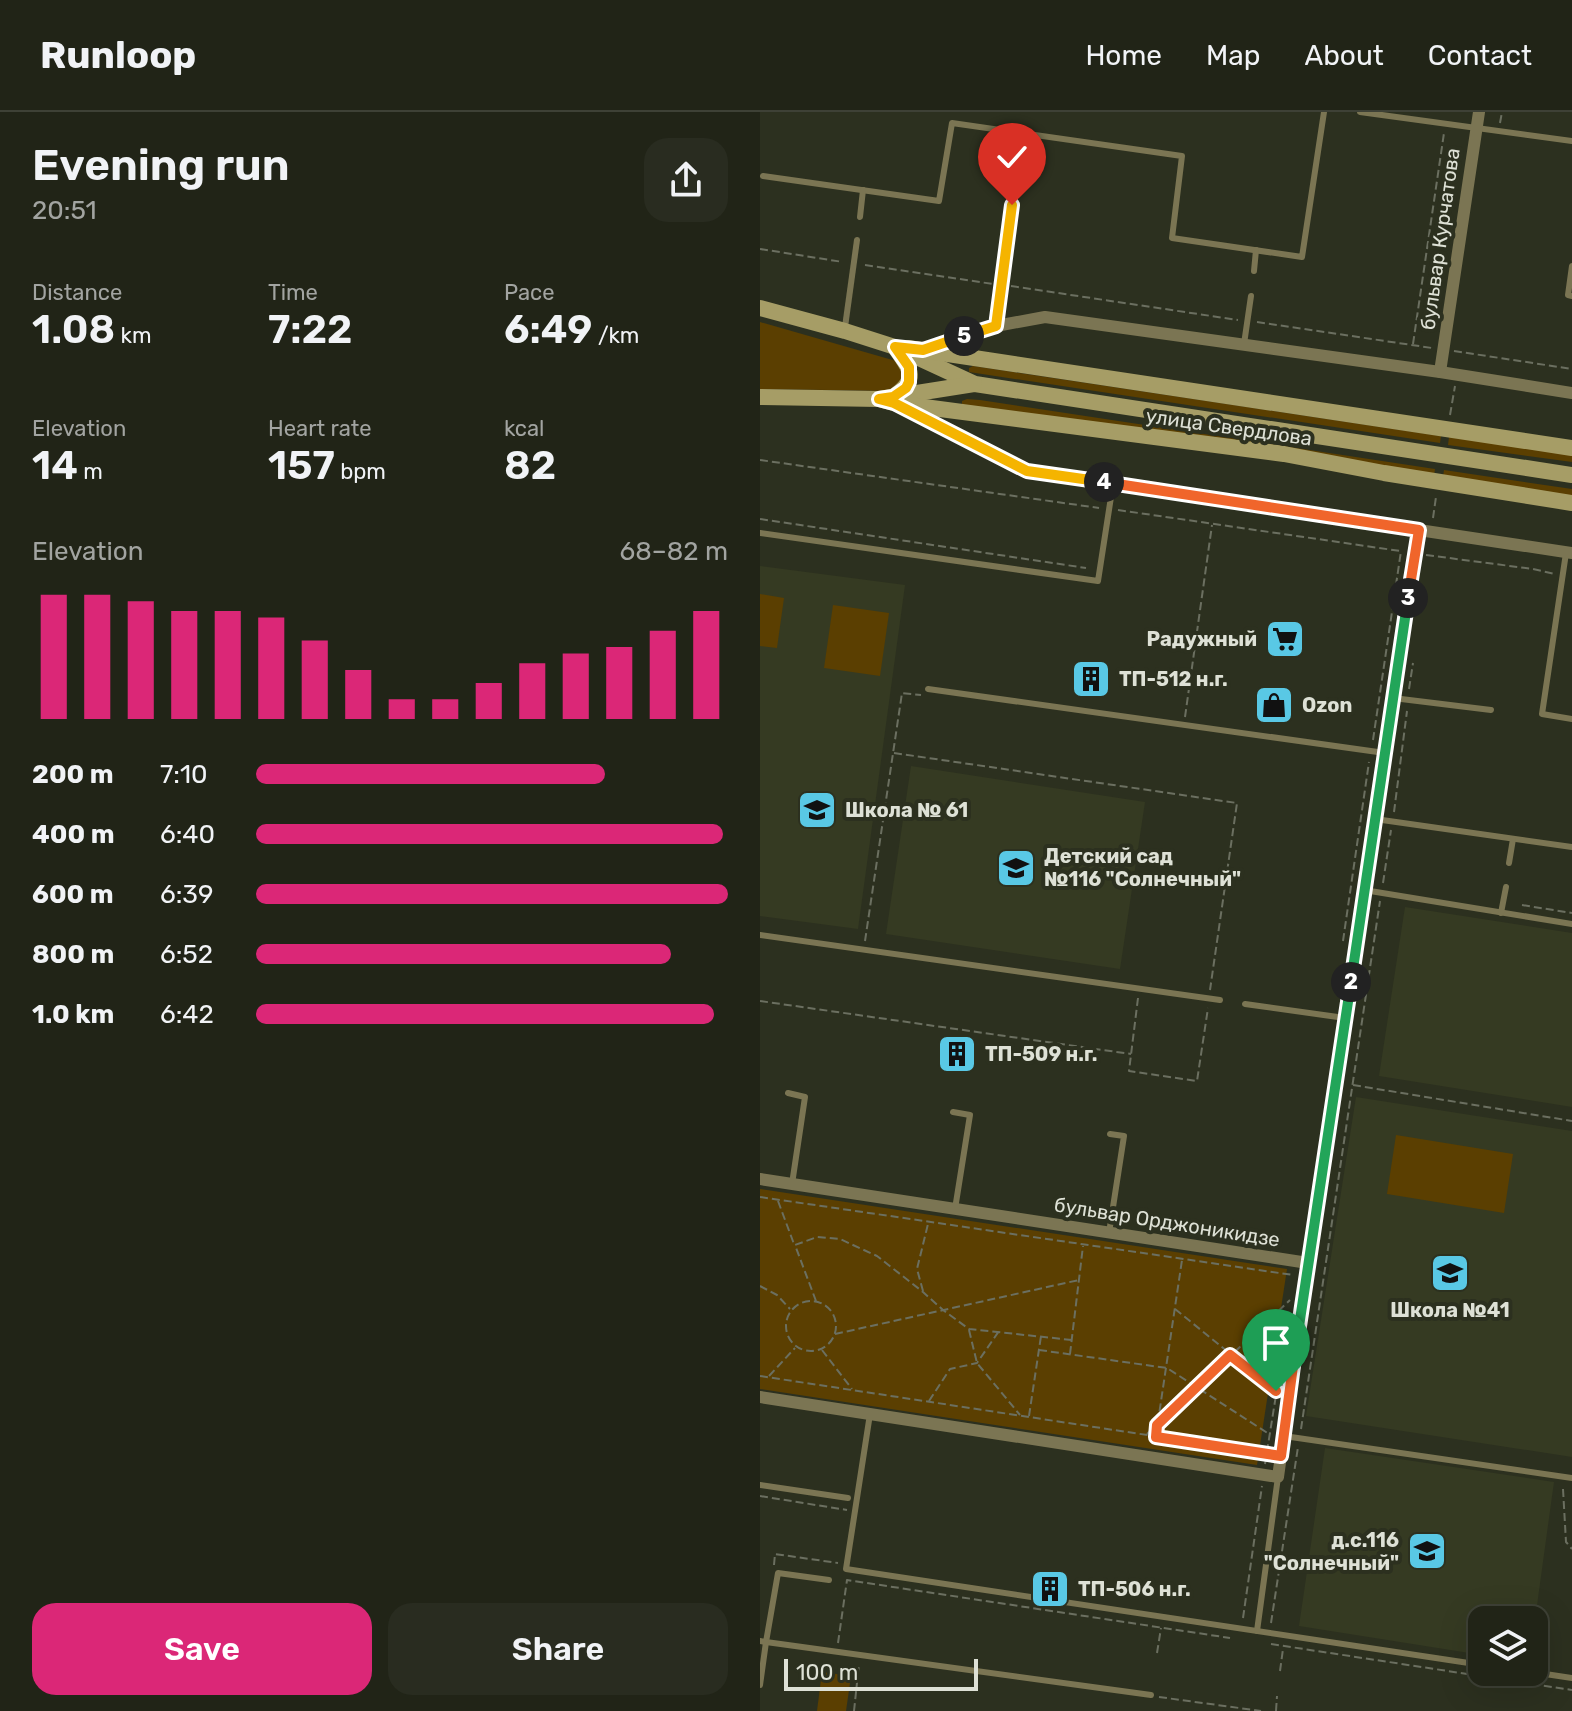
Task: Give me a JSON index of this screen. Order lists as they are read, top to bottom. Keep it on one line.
{"streets":{"main road":["улица Свердлова"],"street":["бульвар Курчатова","бульвар Орджоникидзе"]},"places":{"supermarket":["Радужный"],"building":["ТП-512 н.г.","ТП-509 н.г.","ТП-506 н.г."],"shop":["Ozon"],"school or university":["Школа № 61","Детский сад №116 \"Солнечный\"","Школа №41","д.с.116 \"Солнечный\""]},"scale_bar":"100 m","page":{"header":"Runloop","nav":["Home","Map","About","Contact"],"heading":["Evening run","20:51"],"stats":[["Distance","1.08 km"],["Time","7:22"],["Pace","6:49 /km"],["Elevation","14 m"],["Heart rate","157 bpm"],["kcal","82"]],"pins":["5","4","3","2"],"chart":["Elevation","68–82 m"],"list":[{"name":"200 m","note":"7:10"},{"name":"400 m","note":"6:40"},{"name":"600 m","note":"6:39"},{"name":"800 m","note":"6:52"},{"name":"1.0 km","note":"6:42"}],"buttons":["Save","Share"],"scale":"100 m"}}
